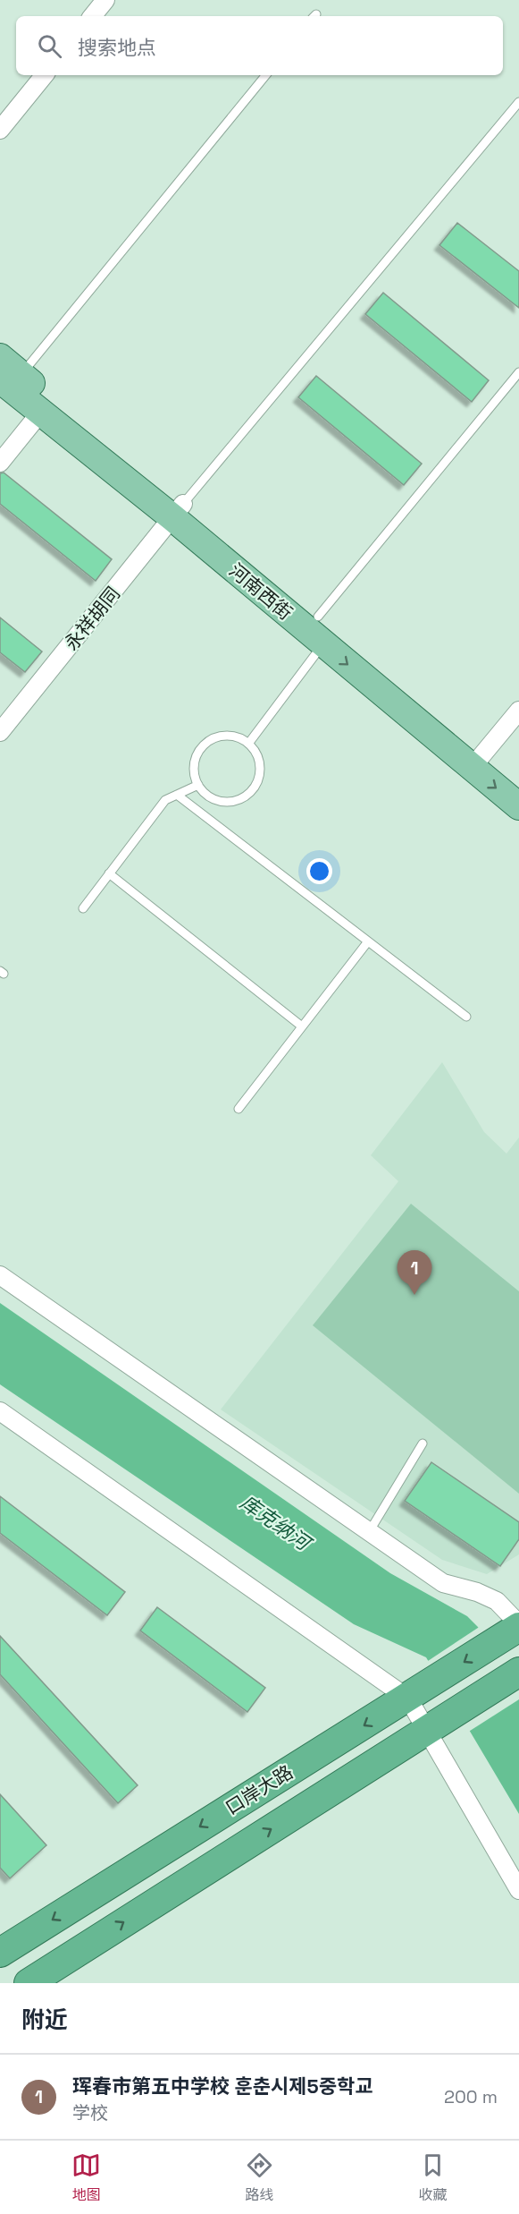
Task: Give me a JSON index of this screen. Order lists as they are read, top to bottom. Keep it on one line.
{"streets":{"highway":["口岸大路"],"main road":["河南西街"],"street":["永祥胡同"]},"crossings":[["河南西街","永祥胡同"]],"water":["库克纳河"],"page":{"search":"搜索地点","pins":"1","heading":"附近","list":[{"mark":"1","name":"珲春市第五中学校 훈춘시제5중학교","note":"学校","value":"200 m"}],"nav":["地图","路线","收藏"]}}
